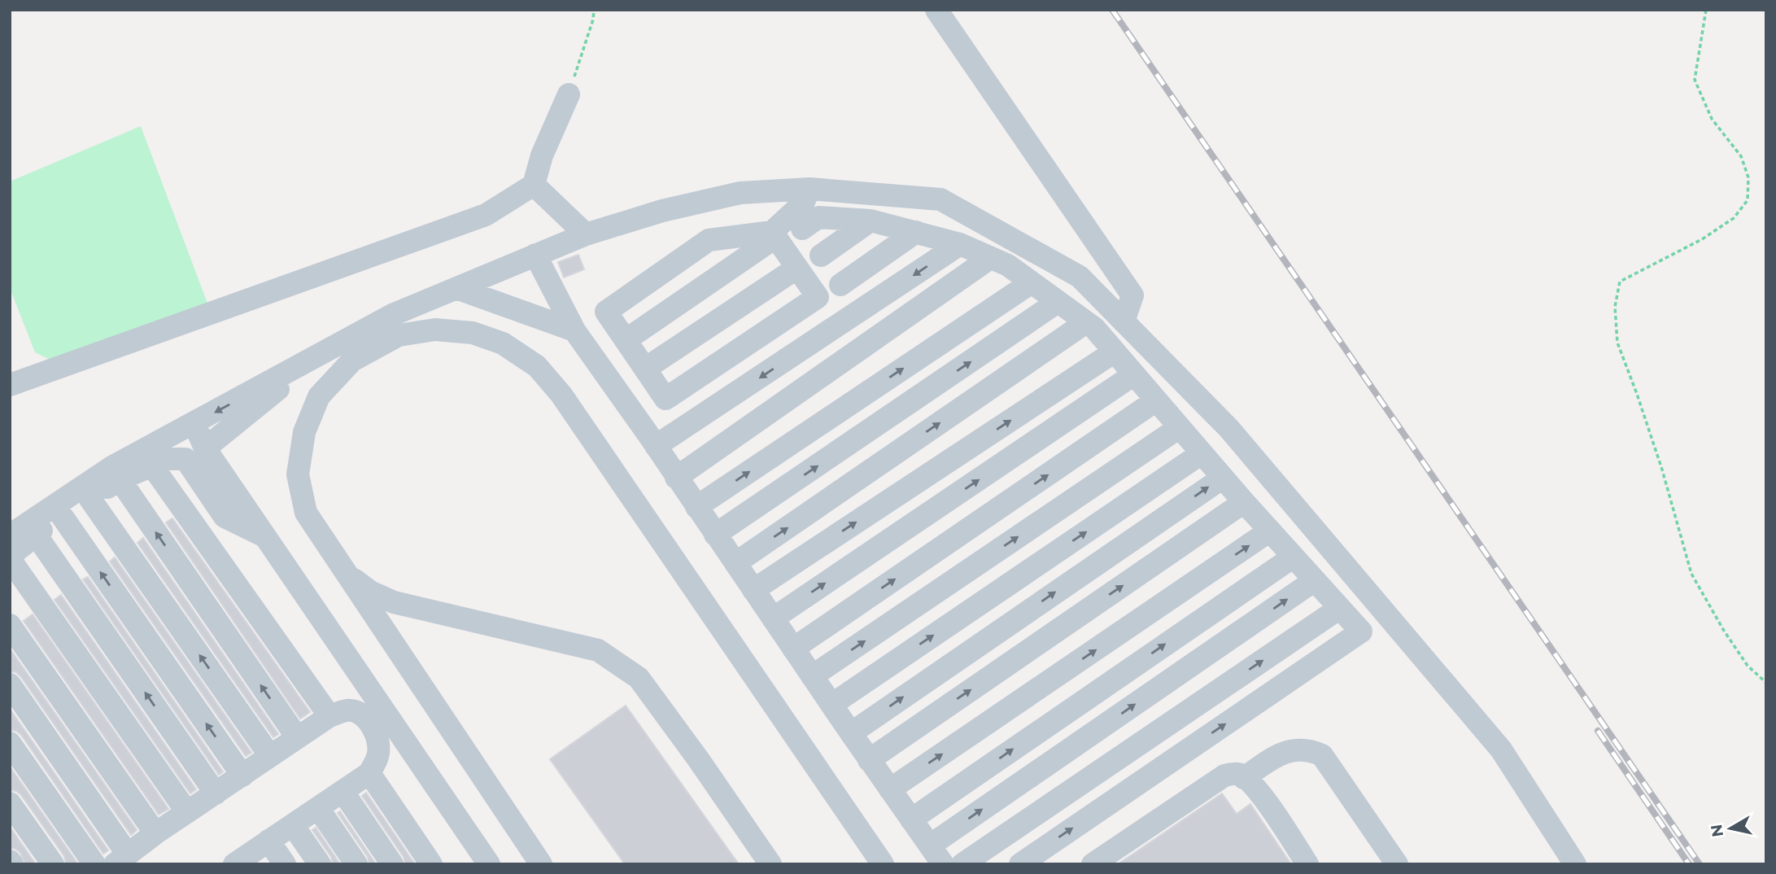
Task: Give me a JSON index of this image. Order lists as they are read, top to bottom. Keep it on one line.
{"north":"left"}
